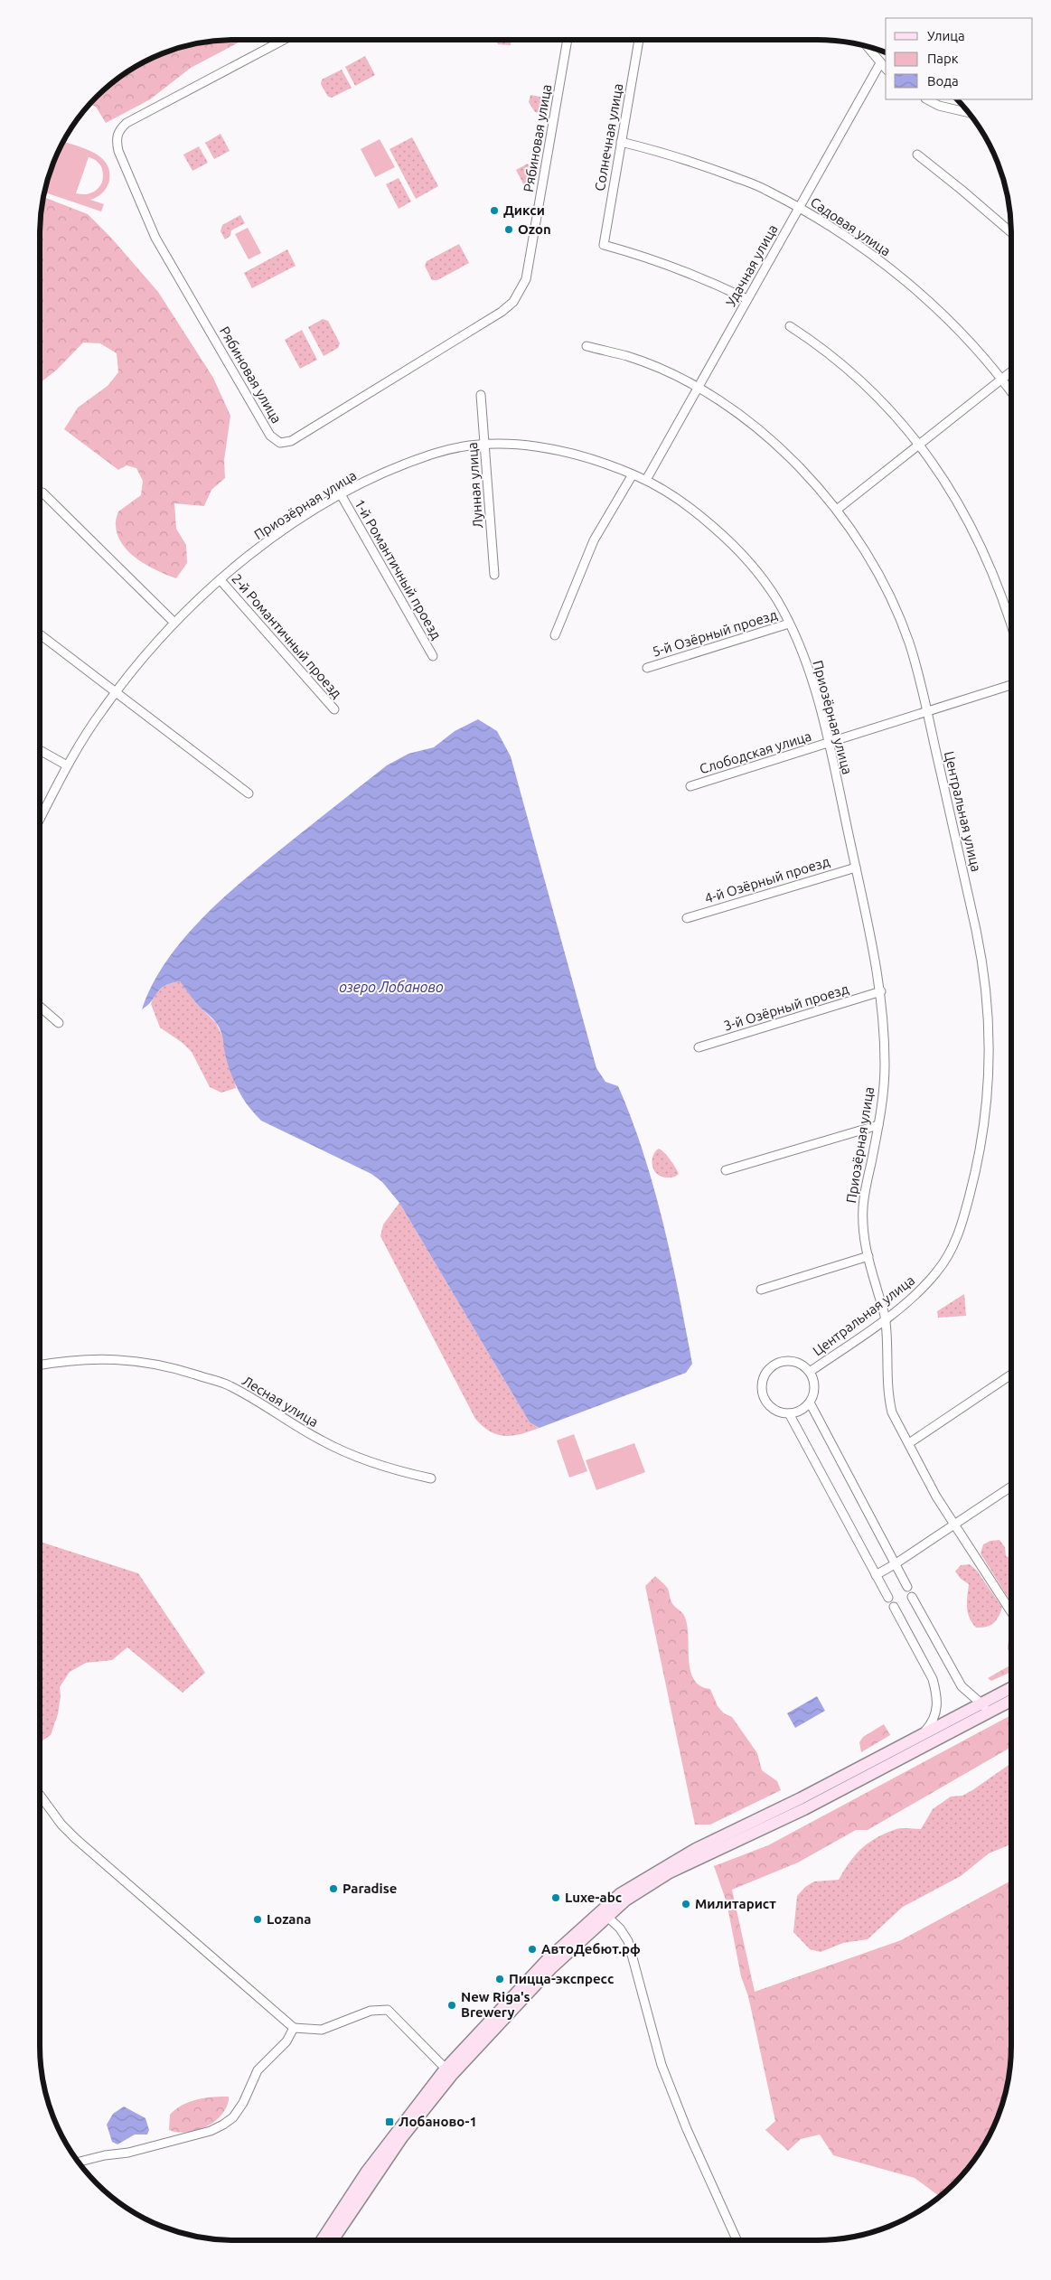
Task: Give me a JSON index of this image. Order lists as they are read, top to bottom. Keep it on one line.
{"streets":{"street":["Солнечная улица","Рябиновая улица","Садовая улица","Удачная улица","Лунная улица","Приозёрная улица","1-й Романтичный проезд","5-й Озёрный проезд","2-й Романтичный проезд","Слободская улица","Центральная улица","4-й Озёрный проезд","3-й Озёрный проезд","Лесная улица"]},"crossings":[["Солнечная улица","Садовая улица"],["Солнечная улица","Удачная улица"],["Садовая улица","Удачная улица"],["Удачная улица","Приозёрная улица"],["Удачная улица","Центральная улица"],["Лунная улица","Приозёрная улица"],["Приозёрная улица","1-й Романтичный проезд"],["Приозёрная улица","5-й Озёрный проезд"],["Приозёрная улица","2-й Романтичный проезд"],["Приозёрная улица","Слободская улица"],["Приозёрная улица","Центральная улица"],["Приозёрная улица","4-й Озёрный проезд"],["Приозёрная улица","3-й Озёрный проезд"],["Слободская улица","Центральная улица"]],"water":["озеро Лобаново"],"places":{"other":["Дикси","Ozon","Paradise","Luxe-abc","Милитарист","Lozana","АвтоДебют.рф","Пицца-экспресс","New Riga's Brewery"],"transit":["Лобаново-1"]},"legend":["Улица","Парк","Вода"]}
